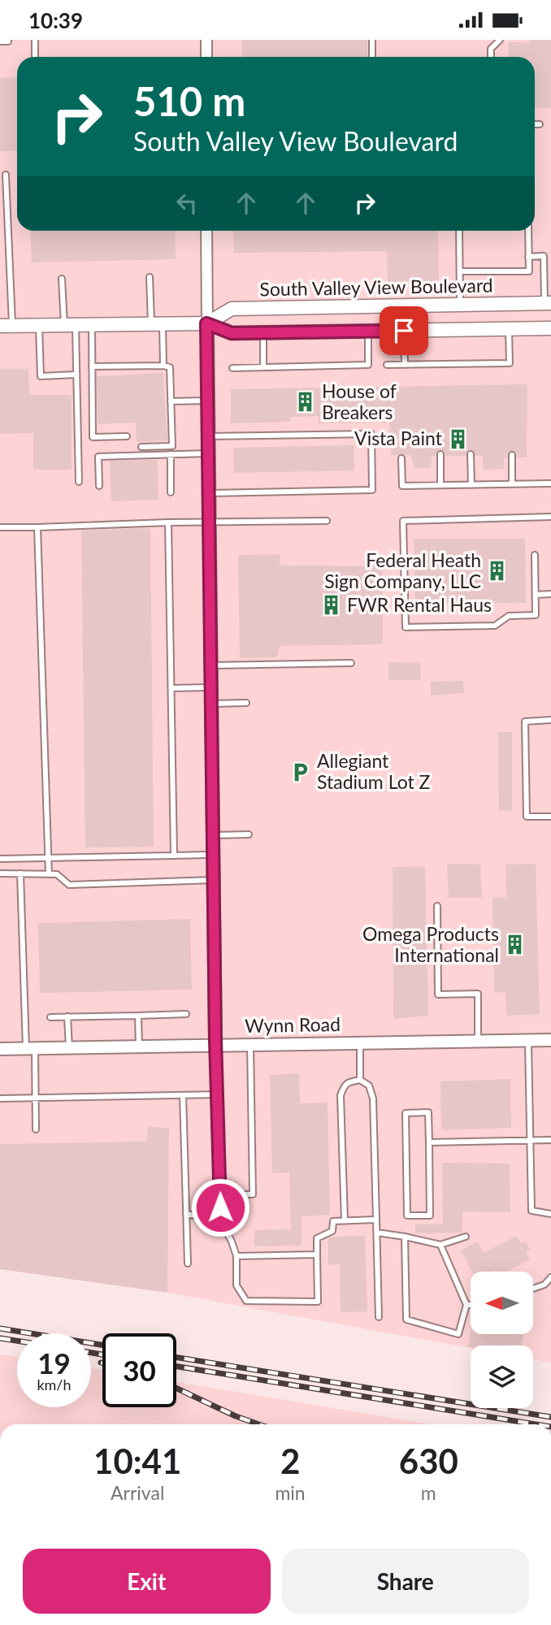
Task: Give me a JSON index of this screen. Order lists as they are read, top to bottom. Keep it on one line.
{"streets":{"main road":["South Valley View Boulevard"],"street":["Wynn Road"]},"places":{"building":["House of Breakers","Vista Paint","Federal Heath Sign Company, LLC","FWR Rental Haus","Omega Products International"],"parking":["Allegiant Stadium Lot Z"]},"north":"left","page":{"status":"10:39","turn":["510 m","South Valley View Boulevard"],"speed":"19 km/h","limit":"30","eta":["10:41","Arrival","2","min","630","m"],"buttons":["Exit","Share"]}}
